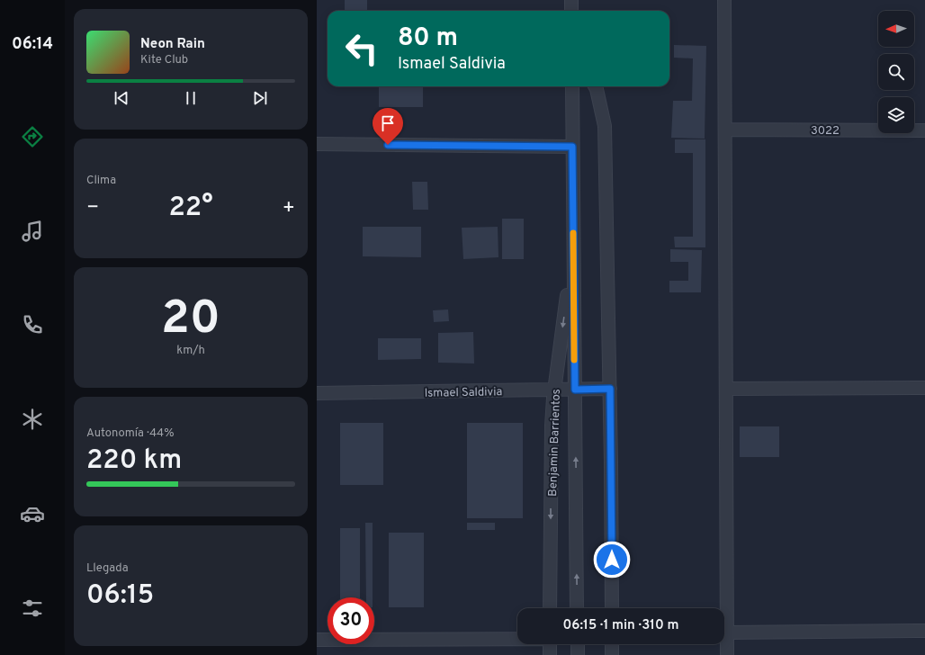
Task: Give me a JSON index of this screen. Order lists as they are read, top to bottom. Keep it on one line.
{"streets":{"street":["3022","Ismael Saldivia","Benjamin Barrientos"]},"crossings":[["Ismael Saldivia","Benjamin Barrientos"]],"north":"left","page":{"tabs":"06:14","turn":["80 m","Ismael Saldivia"],"song":["Neon Rain","Kite Club"],"tile":["Clima",["20","km/h"],["Autonomía · 44%","220 km"],["Llegada","06:15"]],"heat":["−","22°","+"],"limit":"30","trip":"06:15 · 1 min · 310 m"}}
